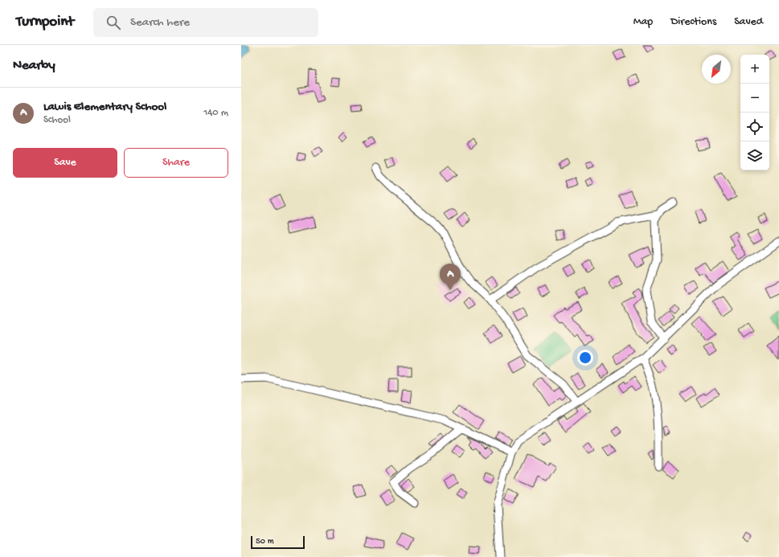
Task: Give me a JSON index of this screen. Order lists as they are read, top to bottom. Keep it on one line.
{"scale_bar":"50 m","north":"bottom left","page":{"header":"Turnpoint","search":"Search here","nav":["Map","Directions","Saved"],"heading":"Nearby","map_buttons":["+","−"],"list":[{"mark":"A","name":"Lawis Elementary School","note":"School","value":"140 m"}],"buttons":["Save","Share"],"pins":"A","scale":"50 m"}}
